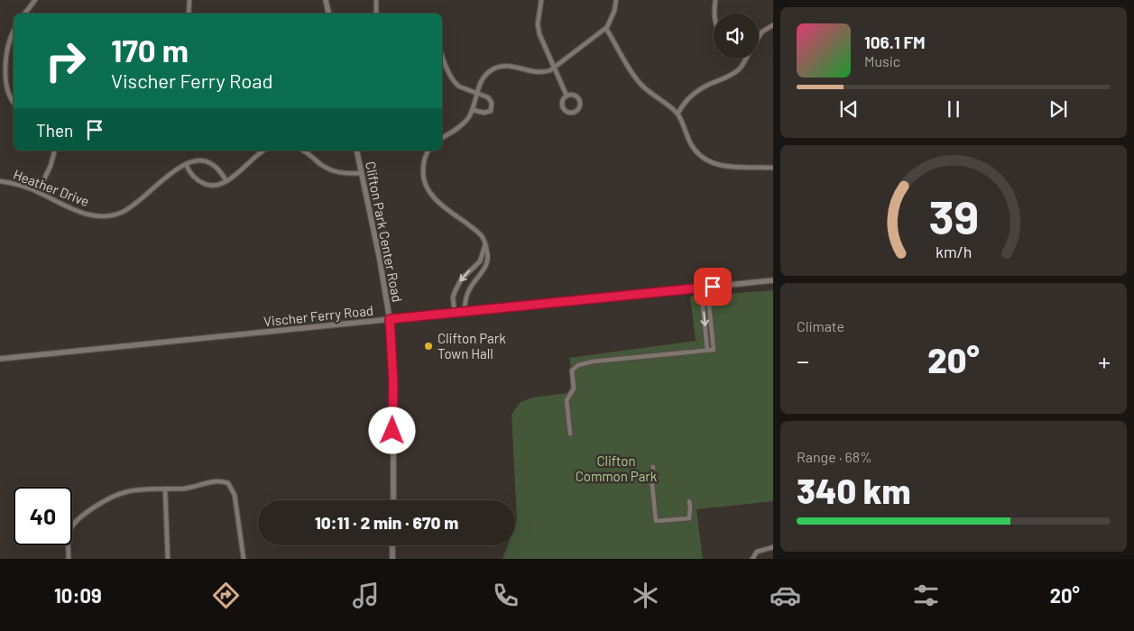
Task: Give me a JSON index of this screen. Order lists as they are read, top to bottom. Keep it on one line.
{"streets":{"street":["Heather Drive","Clifton Park Center Road","Vischer Ferry Road"]},"crossings":[["Clifton Park Center Road","Vischer Ferry Road"]],"parks":["Clifton Common Park"],"places":["Clifton Park Town Hall"],"page":{"turn":["170 m","Vischer Ferry Road"],"song":["106.1 FM","Music"],"then":"Then","tile":["Climate",["Range · 68%","340 km"]],"heat":["−","20°","+"],"limit":"40","trip":"10:11 · 2 min · 670 m","tabs":["10:09","20°"],"gauge":["39","km/h"]}}
